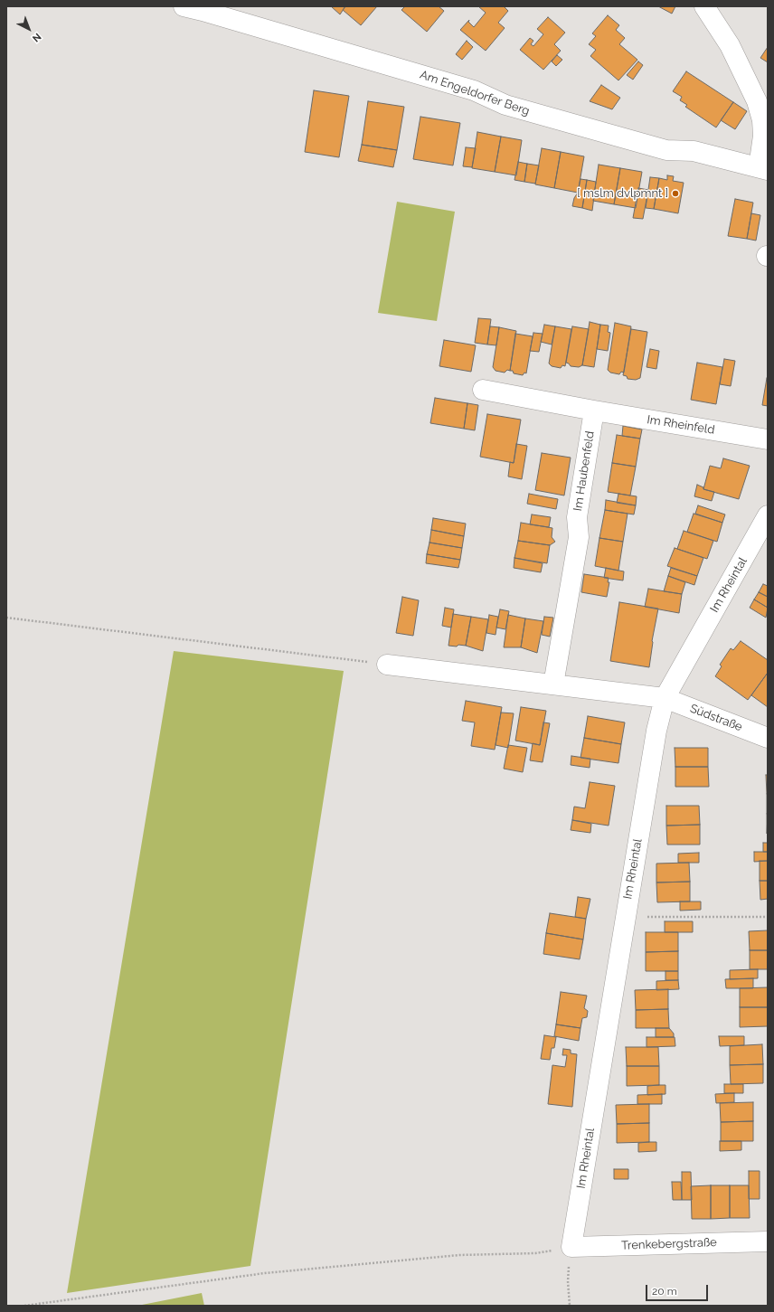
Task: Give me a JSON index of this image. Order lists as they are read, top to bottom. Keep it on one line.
{"streets":{"street":["Am Engeldorfer Berg","Im Rheinfeld","Im Haubenfeld","Im Rheintal","Südstraße","Trenkebergstraße"]},"crossings":[["Im Rheinfeld","Im Haubenfeld"],["Im Rheintal","Südstraße"],["Im Rheintal","Trenkebergstraße"]],"places":["[ mslm dvlpmnt ]"],"scale_bar":"20 m","north":"bottom right"}
